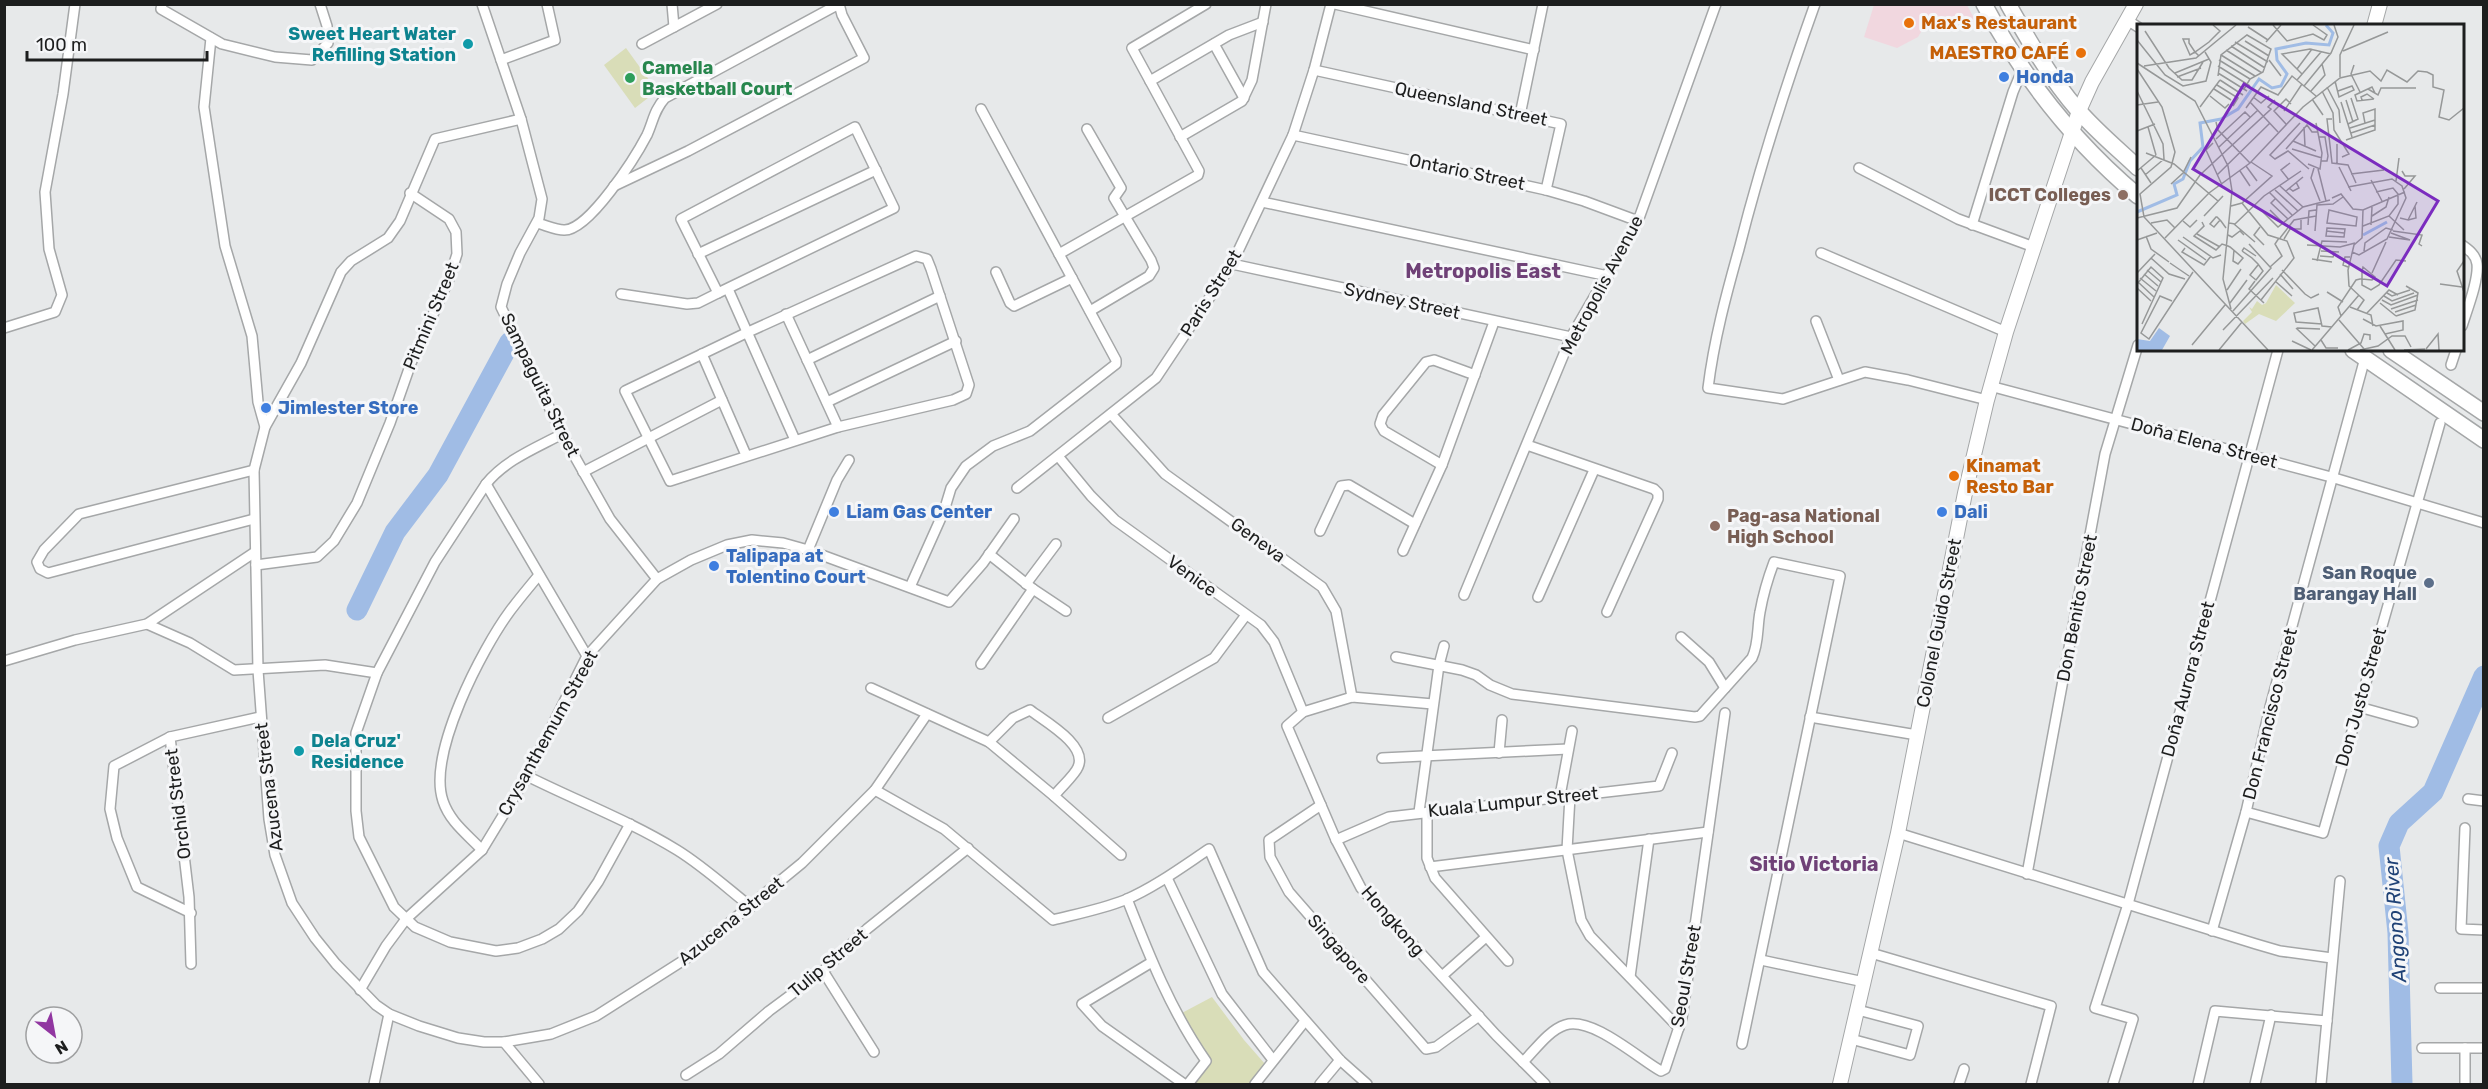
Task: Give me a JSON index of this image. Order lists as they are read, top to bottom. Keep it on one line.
{"streets":{"street":["Queensland Street","Ontario Street","Metropolis Avenue","Paris Street","Sydney Street","Pitmini Street","Sampaguita Street","Doña Elena Street","Geneva","Venice","Don Benito Street","Colonel Guido Street","Doña Aurora Street","Don Justo Street","Don Francisco Street","Crysanthemum Street","Azucena Street","Kuala Lumpur Street","Orchid Street","Hongkong","Singapore","Tulip Street","Seoul Street"]},"crossings":[["Queensland Street","Ontario Street"],["Queensland Street","Paris Street"],["Ontario Street","Metropolis Avenue"],["Ontario Street","Paris Street"],["Metropolis Avenue","Sydney Street"],["Paris Street","Sydney Street"],["Paris Street","Geneva"],["Paris Street","Venice"],["Pitmini Street","Azucena Street"],["Sampaguita Street","Crysanthemum Street"],["Sampaguita Street","Azucena Street"],["Doña Elena Street","Don Benito Street"],["Doña Elena Street","Colonel Guido Street"],["Doña Elena Street","Doña Aurora Street"],["Doña Elena Street","Don Justo Street"],["Doña Elena Street","Don Francisco Street"],["Venice","Hongkong"],["Don Justo Street","Don Francisco Street"],["Crysanthemum Street","Azucena Street"],["Azucena Street","Orchid Street"],["Kuala Lumpur Street","Hongkong"],["Hongkong","Singapore"],["Hongkong","Seoul Street"]],"districts":["Metropolis East","Sitio Victoria"],"water":["Angono River"],"places":["Max's Restaurant","Sweet Heart Water Refilling Station","MAESTRO CAFÉ","Honda","Camella Basketball Court","ICCT Colleges","Jimlester Store","Kinamat Resto Bar","Liam Gas Center","Dali","Pag-asa National High School","Talipapa at Tolentino Court","San Roque Barangay Hall","Dela Cruz' Residence"],"scale_bar":"100 m","north":"bottom right"}
